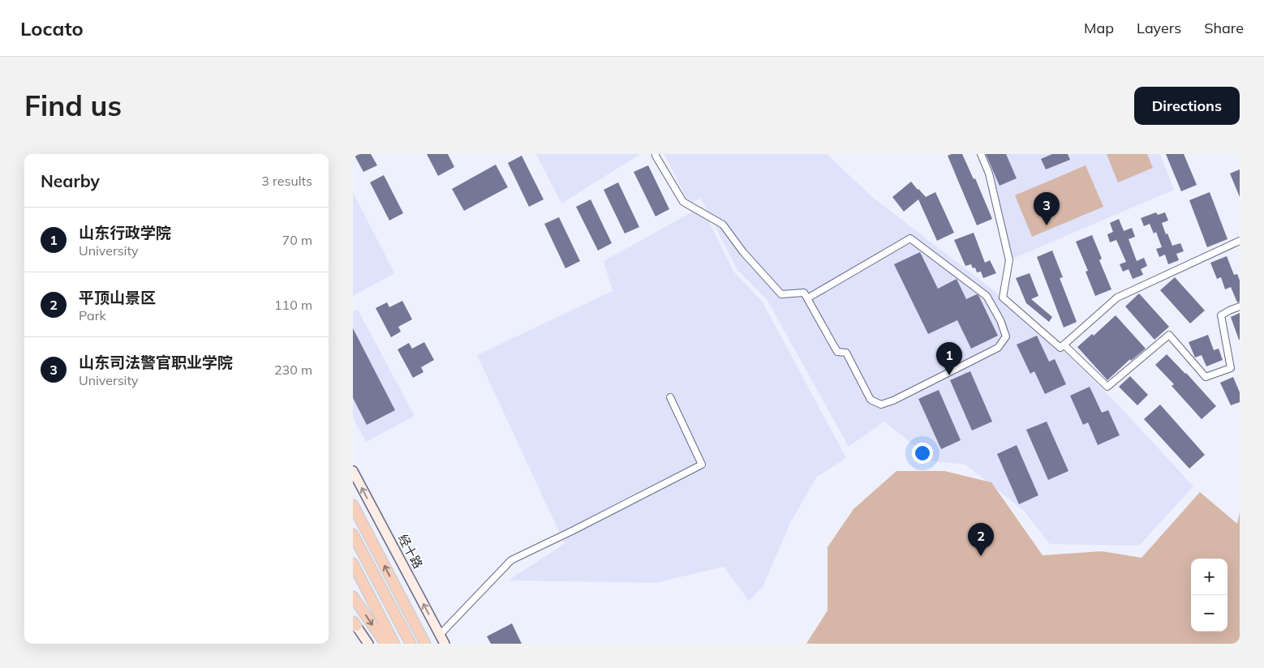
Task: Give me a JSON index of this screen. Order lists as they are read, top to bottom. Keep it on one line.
{"streets":{"main road":["经十路"]},"one_way":["经十路"],"page":{"header":"Locato","nav":["Map","Layers","Share"],"buttons":"Directions","title":"Find us","heading":["Nearby","3 results"],"pins":["3","1","2"],"list":[{"mark":"1","name":"山东行政学院","note":"University","value":"70 m"},{"mark":"2","name":"平顶山景区","note":"Park","value":"110 m"},{"mark":"3","name":"山东司法警官职业学院","note":"University","value":"230 m"}],"map_buttons":["+","−"]}}
